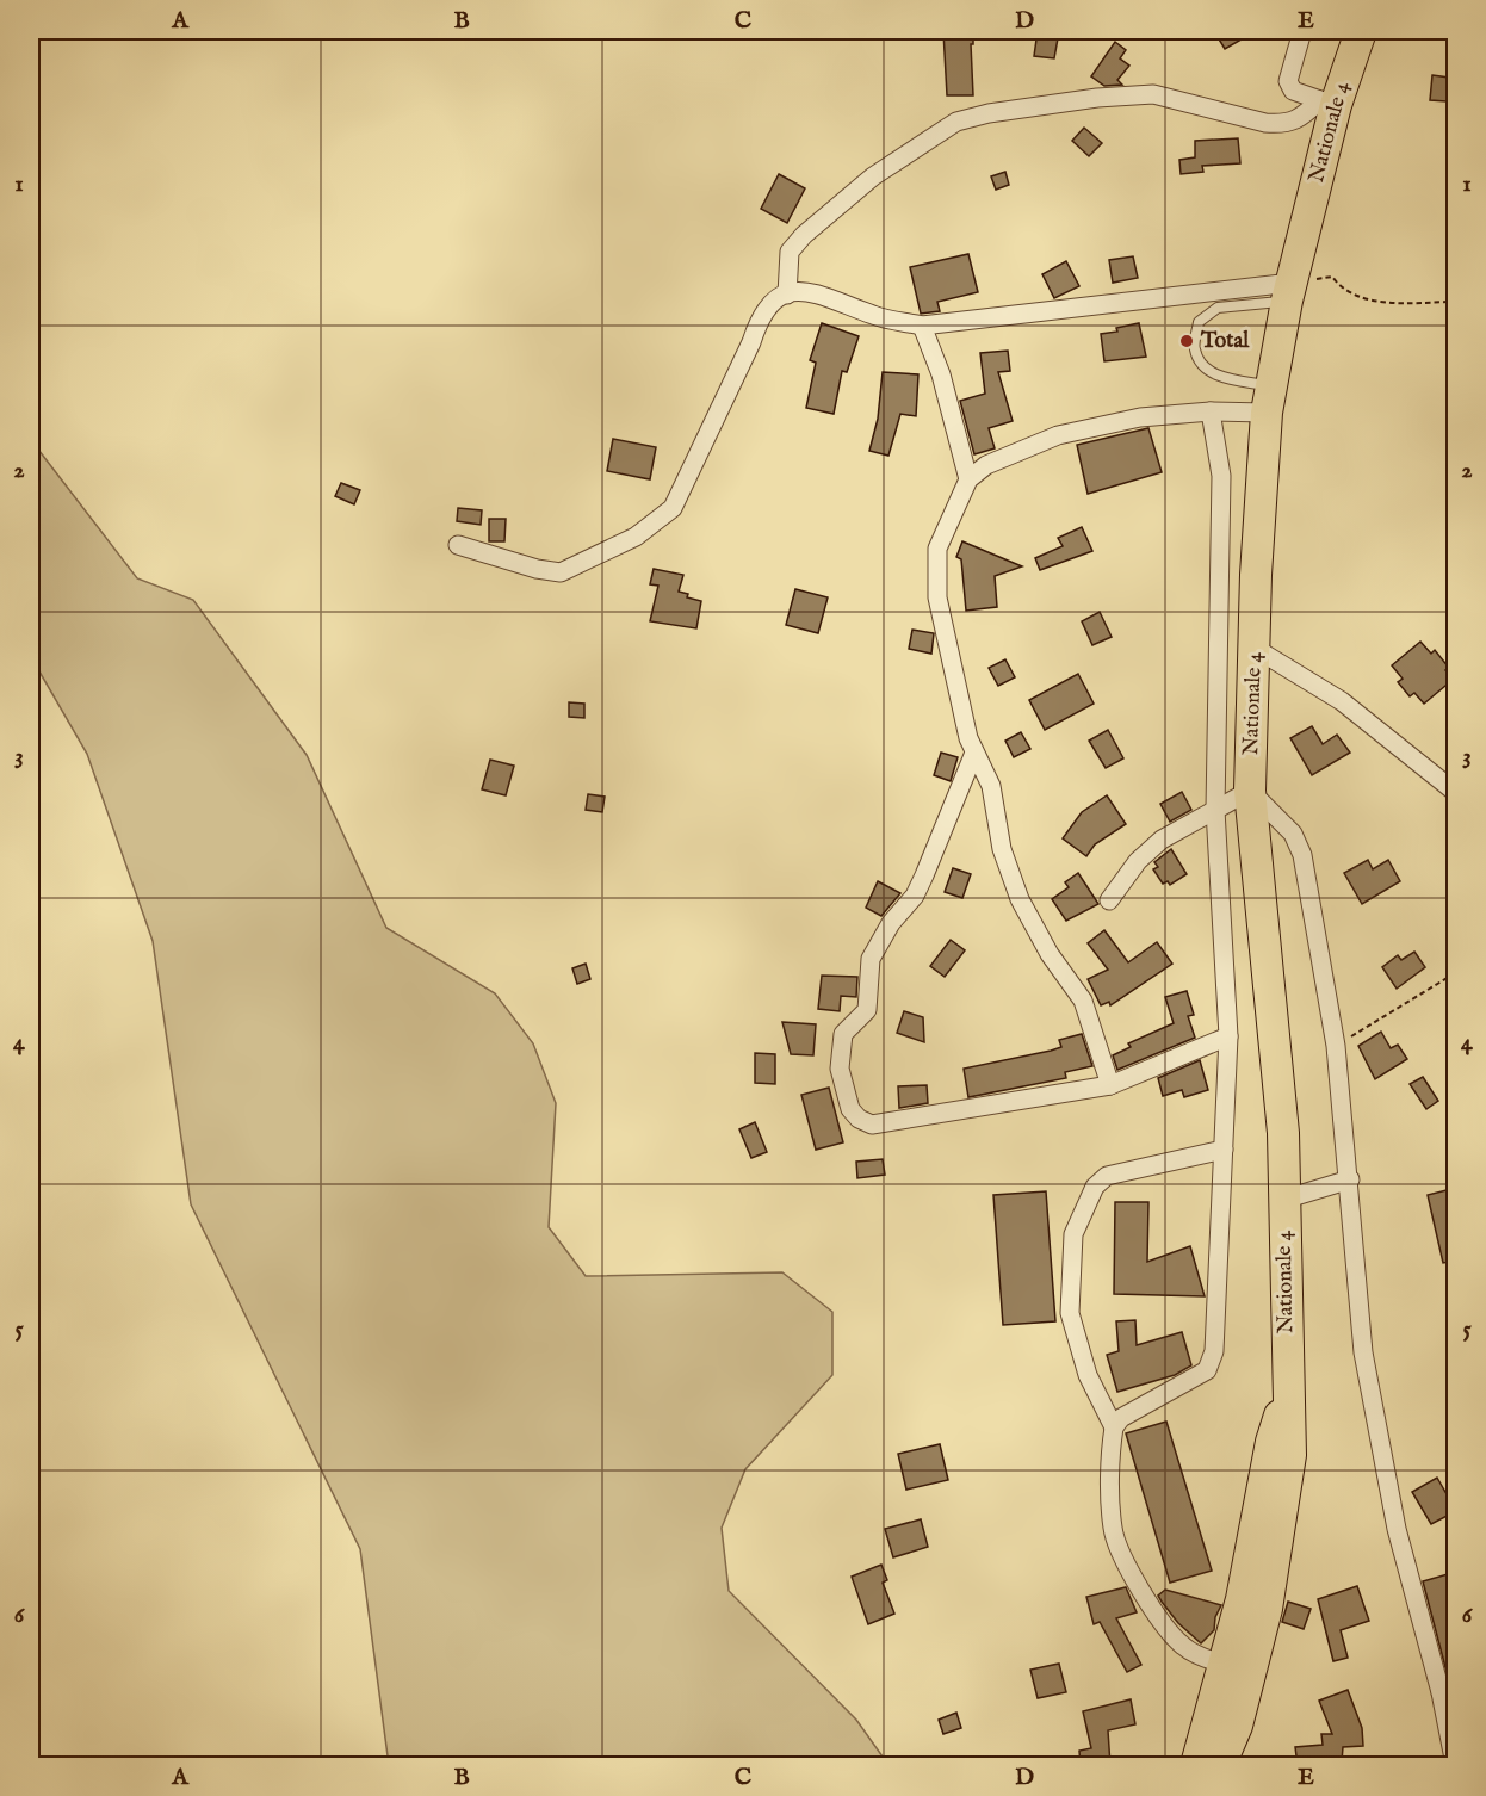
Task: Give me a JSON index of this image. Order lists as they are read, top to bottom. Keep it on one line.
{"streets":{"highway":["Nationale 4"]},"places":["Total"],"grid":{"columns":["A","B","C","D","E"],"rows":["1","2","3","4","5","6"]}}
